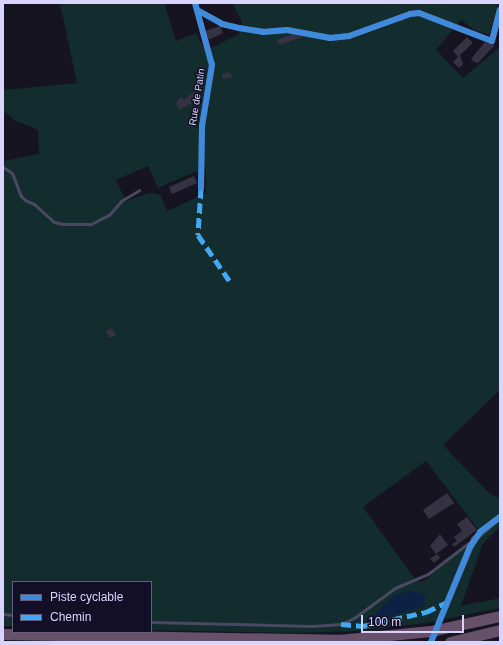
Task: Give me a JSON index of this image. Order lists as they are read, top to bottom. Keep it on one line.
{"streets":{"street":["Rue de Patin"]},"legend":["Piste cyclable","Chemin"],"scale_bar":"100 m"}
